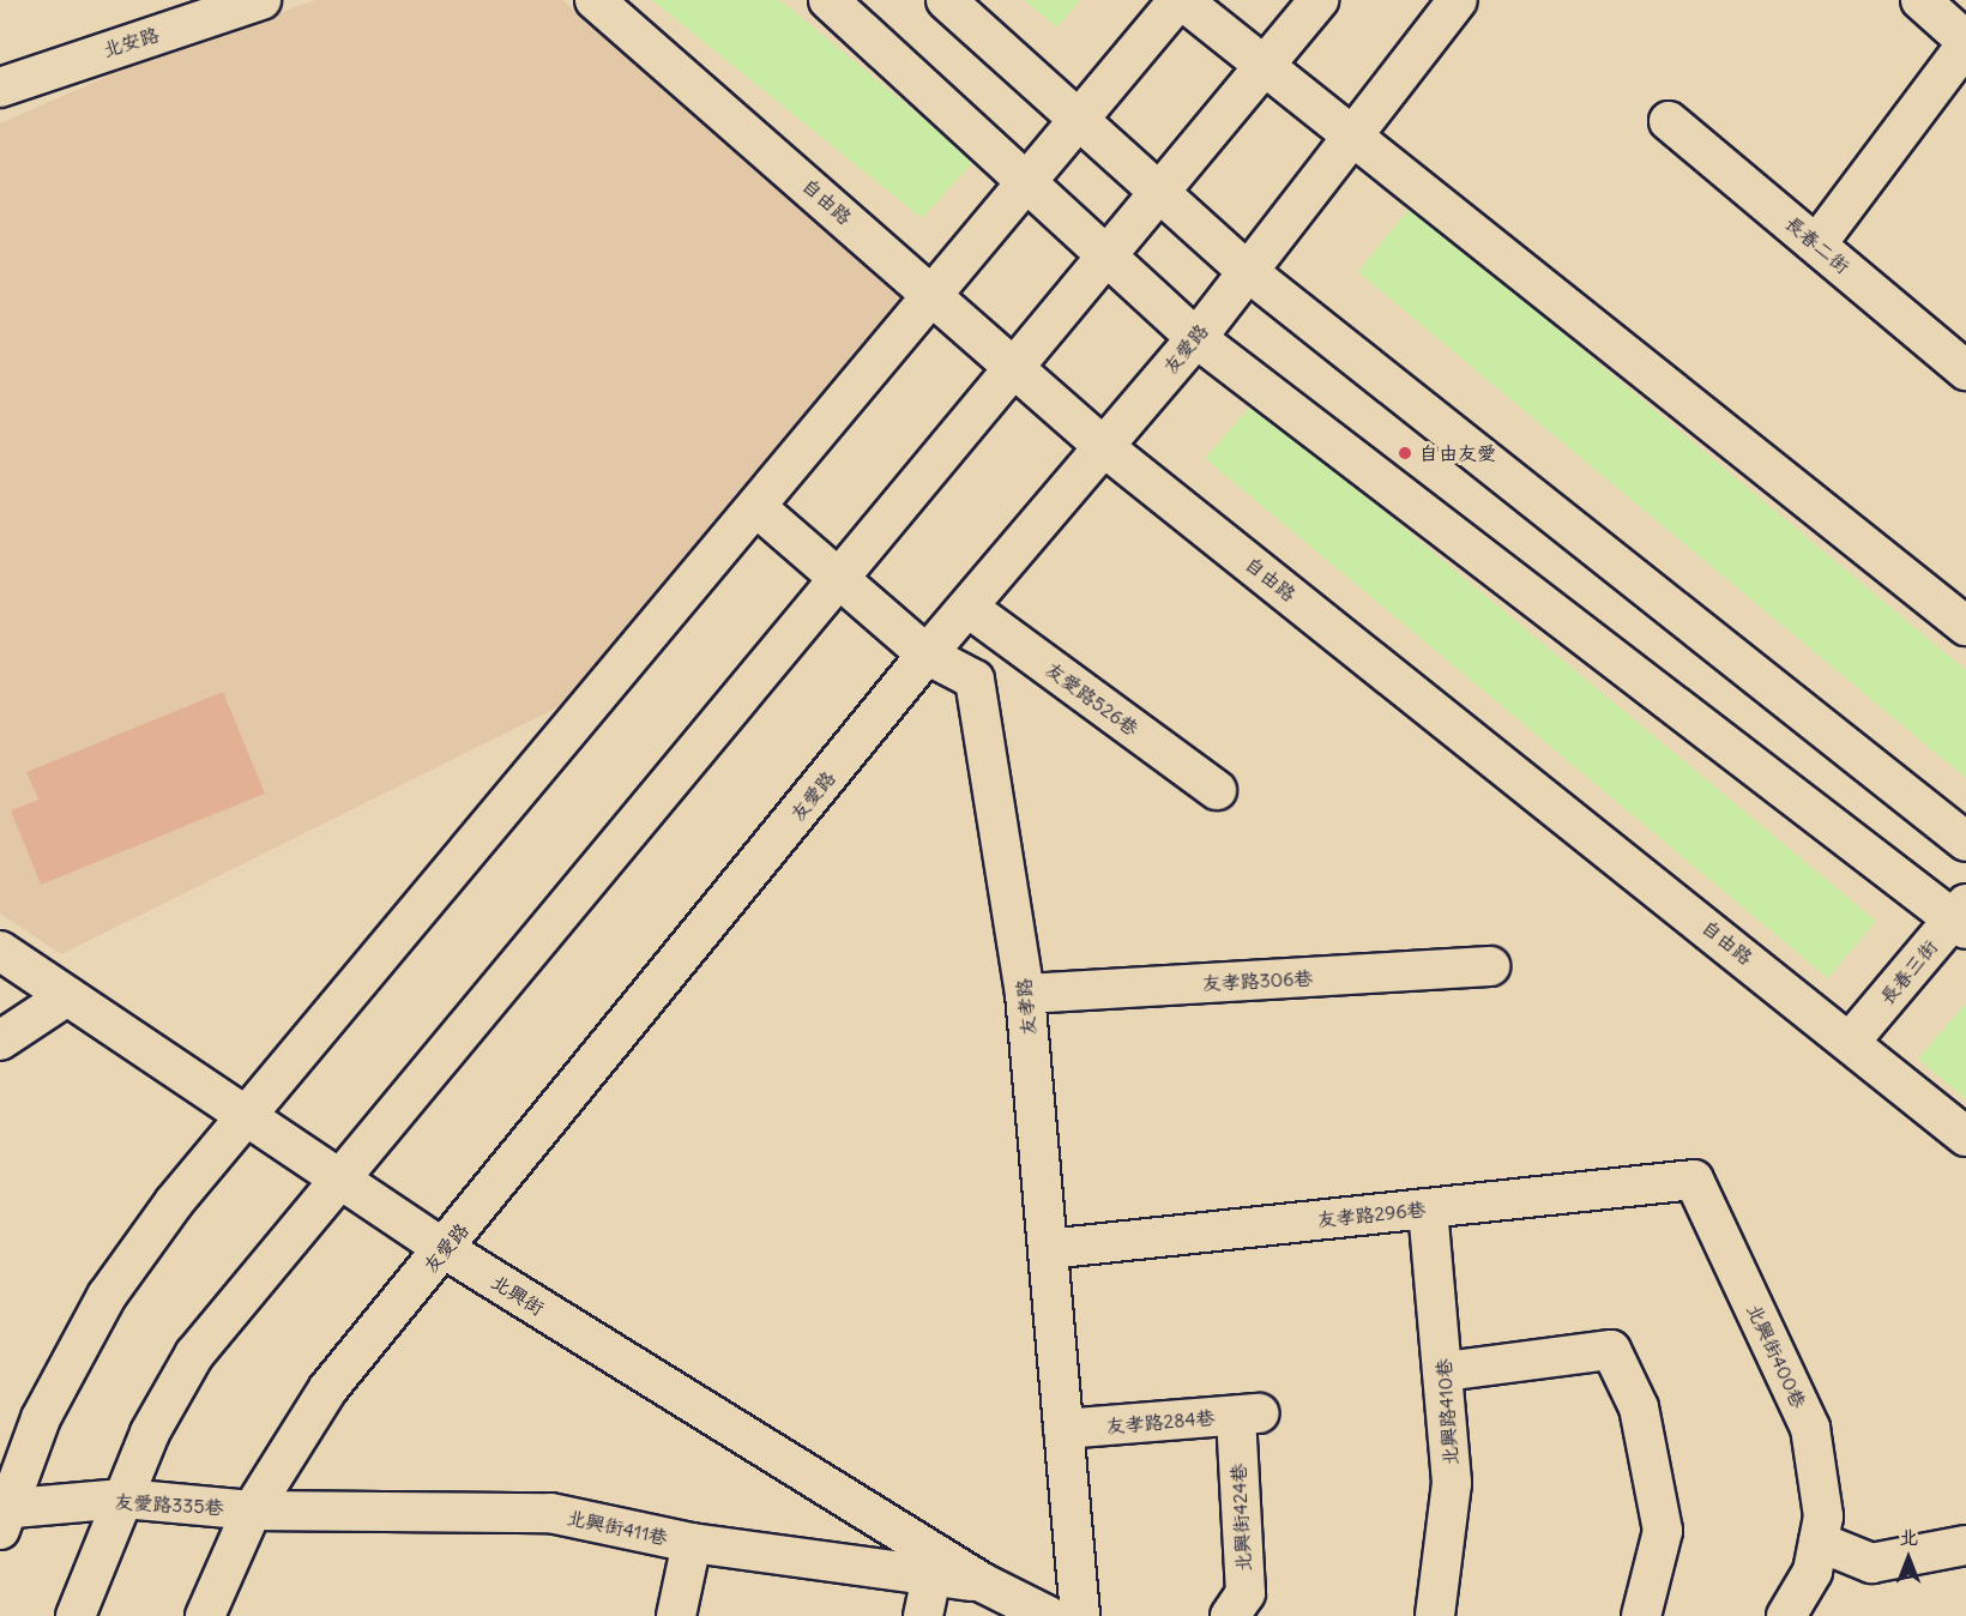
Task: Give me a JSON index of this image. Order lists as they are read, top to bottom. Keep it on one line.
{"streets":{"street":["北安路","自由路","長春二街","友愛路","友愛路526巷","長春三街","友孝路306巷","友孝路","友孝路296巷","北興街","北興街400巷","北興路410巷","友孝路284巷","友愛路335巷","北興街424巷","北興街411巷"]},"crossings":[["自由路","友愛路"],["自由路","長春三街"],["友愛路","友愛路526巷"],["友愛路","友孝路"],["友愛路","北興街"],["友愛路","友愛路335巷"],["友愛路","北興街411巷"],["友孝路306巷","友孝路"],["友孝路","友孝路296巷"],["友孝路","友孝路284巷"],["友孝路296巷","北興街400巷"],["友孝路296巷","北興路410巷"],["北興街","北興街411巷"],["友孝路284巷","北興街424巷"],["友愛路335巷","北興街411巷"]],"places":["自由友愛"],"north":"top"}
